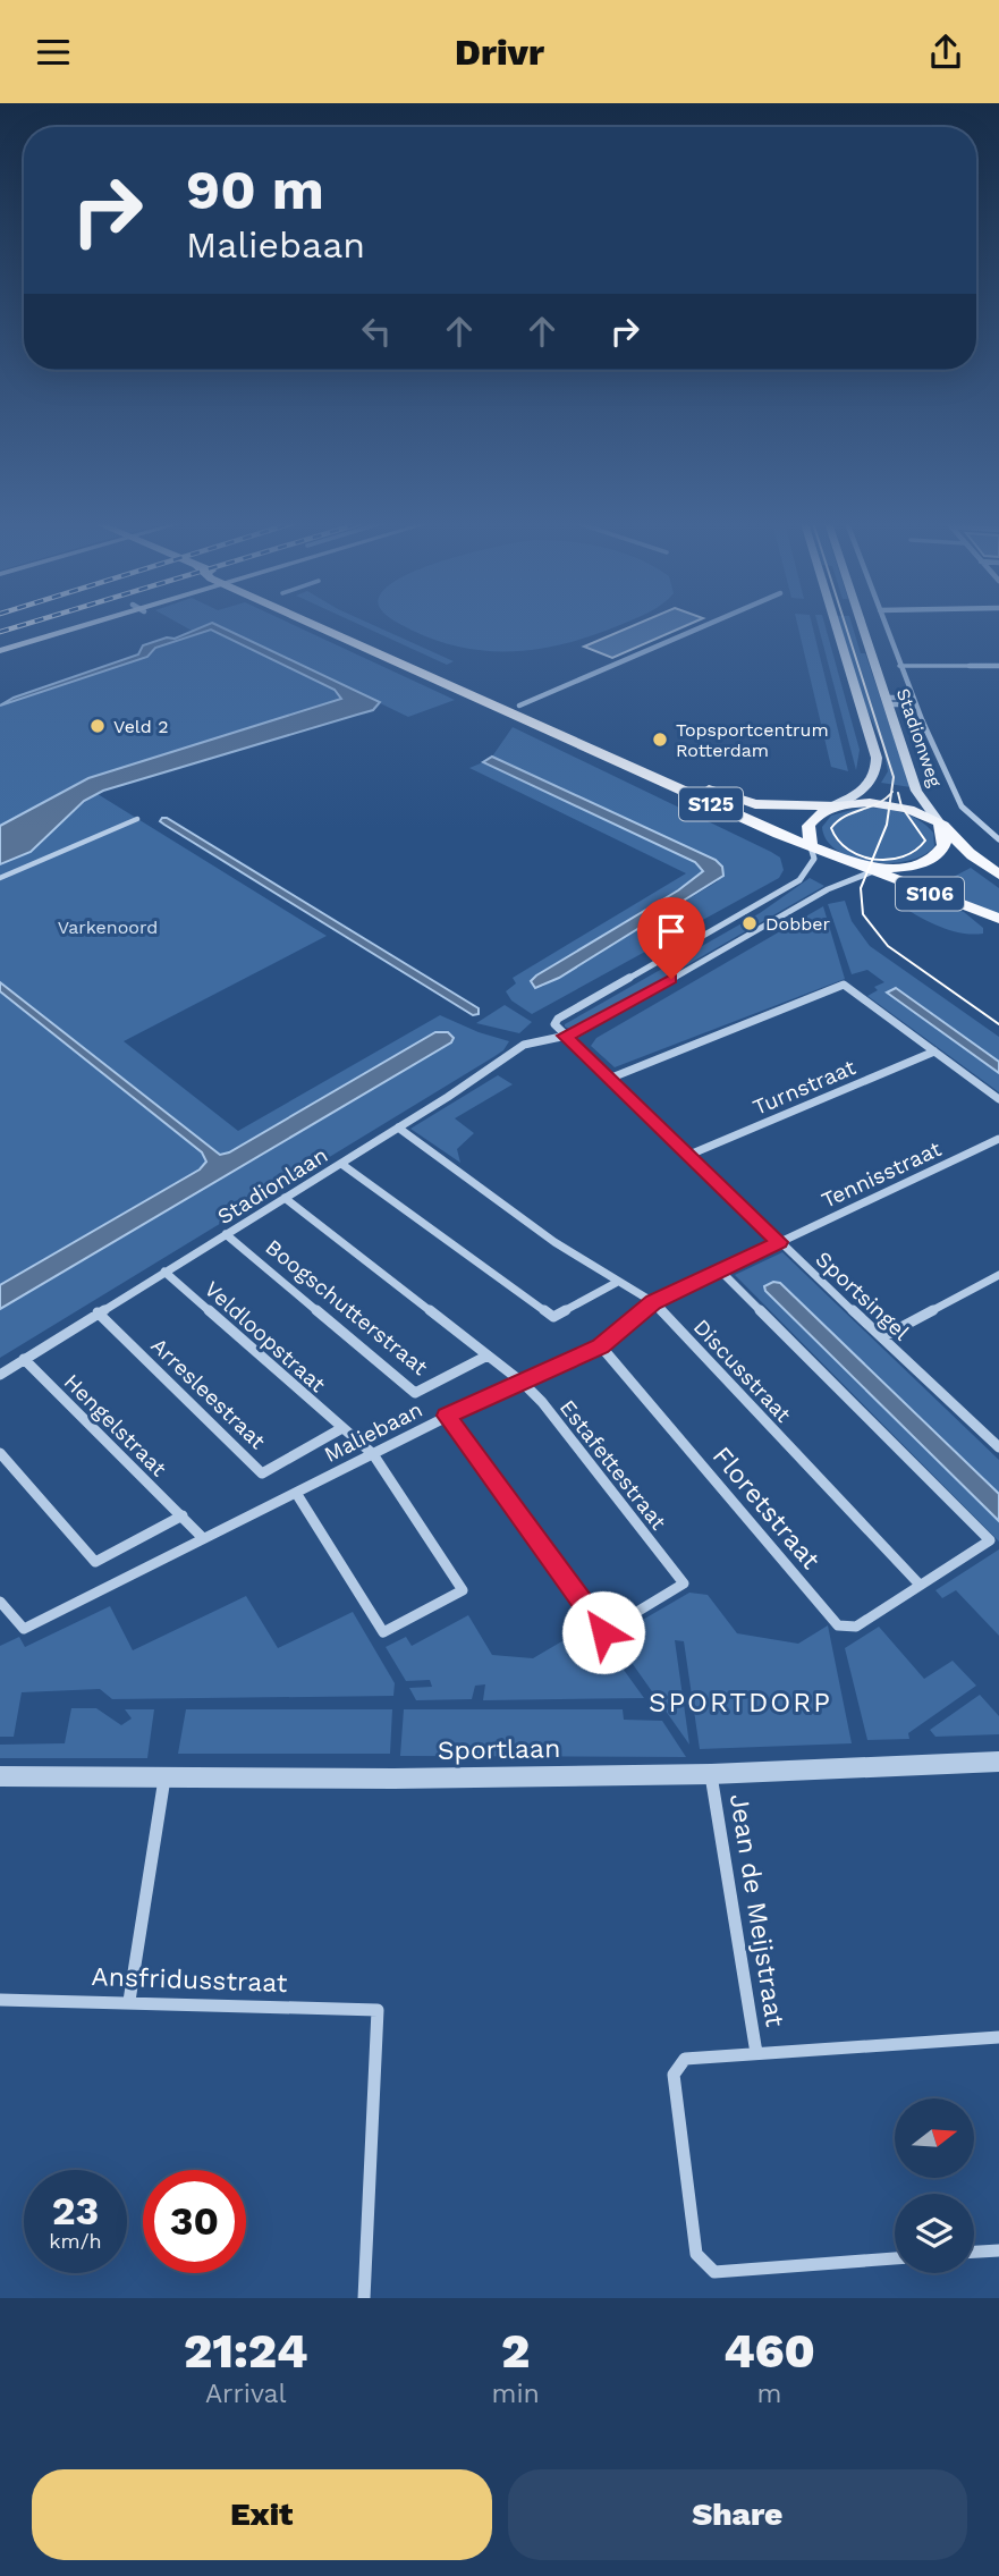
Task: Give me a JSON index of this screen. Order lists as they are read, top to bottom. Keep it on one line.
{"streets":{"main road":["Stadionweg","S125","S106"],"street":["Turnstraat","Tennisstraat","Stadionlaan","Sportsingel","Boogschutterstraat","Veldloopstraat","Discusstraat","Arresleestraat","Hengelstraat","Maliebaan","Estafettestraat","Floretstraat","Sportlaan","Jean de Meijstraat","Ansfridusstraat"]},"crossings":[["Stadionweg","S125"],["S125","S106"],["S106","Stadionlaan"],["Turnstraat","Sportsingel"],["Tennisstraat","Sportsingel"],["Tennisstraat","Maliebaan"],["Stadionlaan","Sportsingel"],["Stadionlaan","Boogschutterstraat"],["Stadionlaan","Veldloopstraat"],["Stadionlaan","Discusstraat"],["Stadionlaan","Arresleestraat"],["Stadionlaan","Hengelstraat"],["Stadionlaan","Estafettestraat"],["Sportsingel","Maliebaan"],["Boogschutterstraat","Estafettestraat"],["Veldloopstraat","Arresleestraat"],["Veldloopstraat","Maliebaan"],["Discusstraat","Maliebaan"],["Discusstraat","Floretstraat"],["Maliebaan","Estafettestraat"],["Maliebaan","Floretstraat"],["Sportlaan","Jean de Meijstraat"]],"districts":["SPORTDORP"],"parks":["Varkenoord"],"places":["Veld 2","Topsportcentrum Rotterdam","Dobber"],"north":"right","page":{"header":"Drivr","turn":["90 m","Maliebaan"],"speed":"23 km/h","limit":"30","eta":["21:24","Arrival","2","min","460","m"],"buttons":["Exit","Share"]}}
